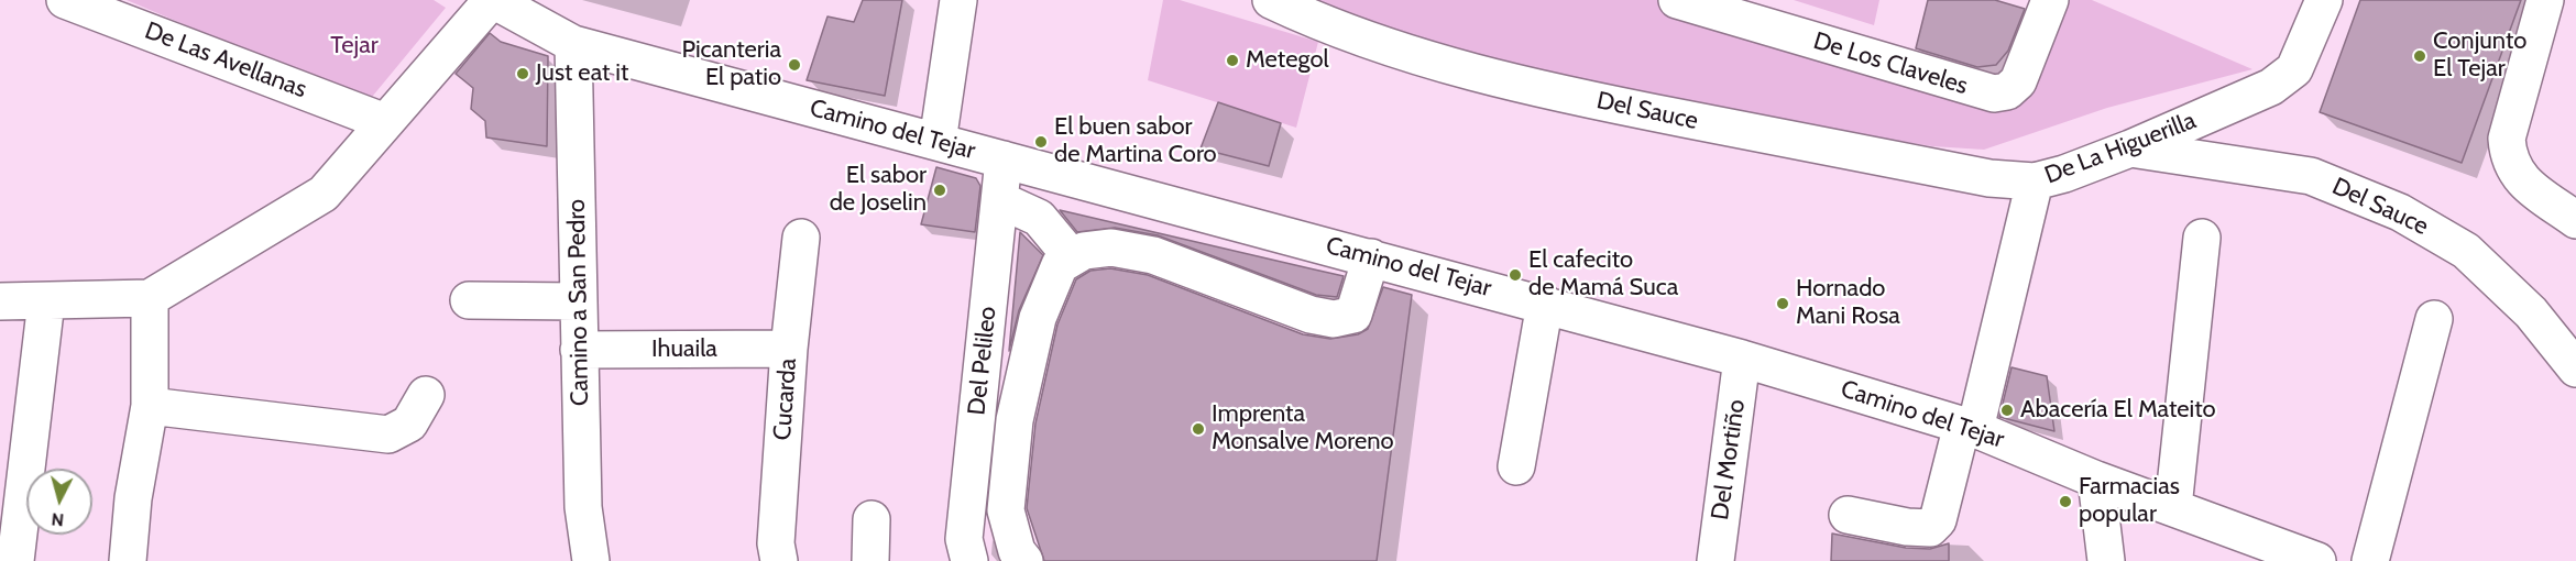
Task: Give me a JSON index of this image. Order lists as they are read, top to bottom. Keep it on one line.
{"streets":{"street":["De Las Avellanas","De Los Claveles","Del Sauce","Camino del Tejar","De La Higuerilla","Camino a San Pedro","Ihuaila","Del Pelileo","Cucarda","Del Mortiño"]},"crossings":[["Del Sauce","De La Higuerilla"],["Camino del Tejar","De La Higuerilla"],["Camino del Tejar","Camino a San Pedro"],["Camino del Tejar","Del Pelileo"],["Camino del Tejar","Del Mortiño"],["Camino a San Pedro","Ihuaila"],["Ihuaila","Cucarda"]],"parks":["Tejar"],"places":["Conjunto El Tejar","Metegol","Picanteria El patio","Just eat it","El buen sabor de Martina Coro","El sabor de Joselin","El cafecito de Mamá Suca","Hornado Mani Rosa","Abacería El Mateito","Imprenta Monsalve Moreno","Farmacias popular"],"north":"bottom"}
